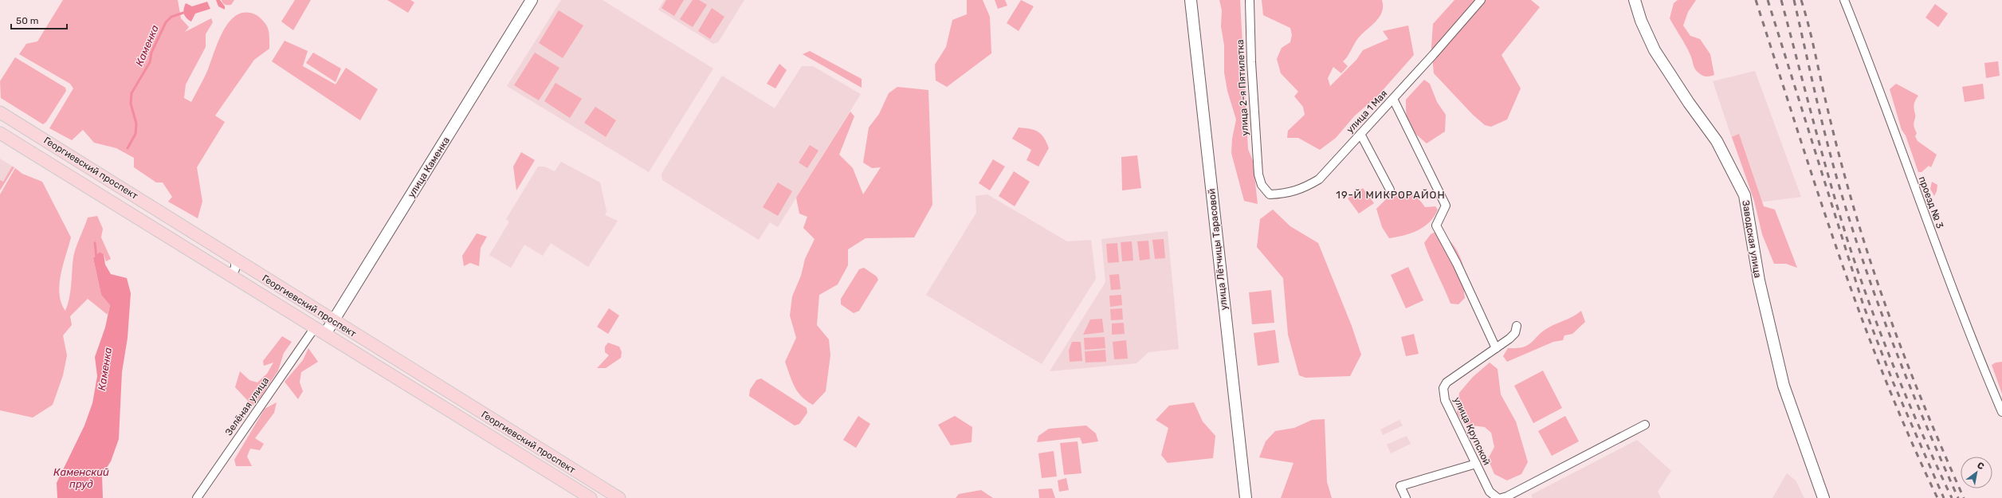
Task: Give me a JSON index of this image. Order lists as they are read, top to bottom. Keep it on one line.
{"streets":{"main road":["улица Каменка","Георгиевский проспект","Заводская улица","улица Лётчицы Тарасовой"],"street":["улица 2-я Пятилетка","улица 1 Мая","проезд № 3","Зелёная улица","улица Крупской"]},"crossings":[["улица 2-я Пятилетка","улица 1 Мая"],["улица Каменка","Георгиевский проспект"],["Георгиевский проспект","Зелёная улица"]],"districts":["19-Й МИКРОРАЙОН"],"water":["Каменка","Каменский пруд"],"scale_bar":"50 m","north":"top right"}
